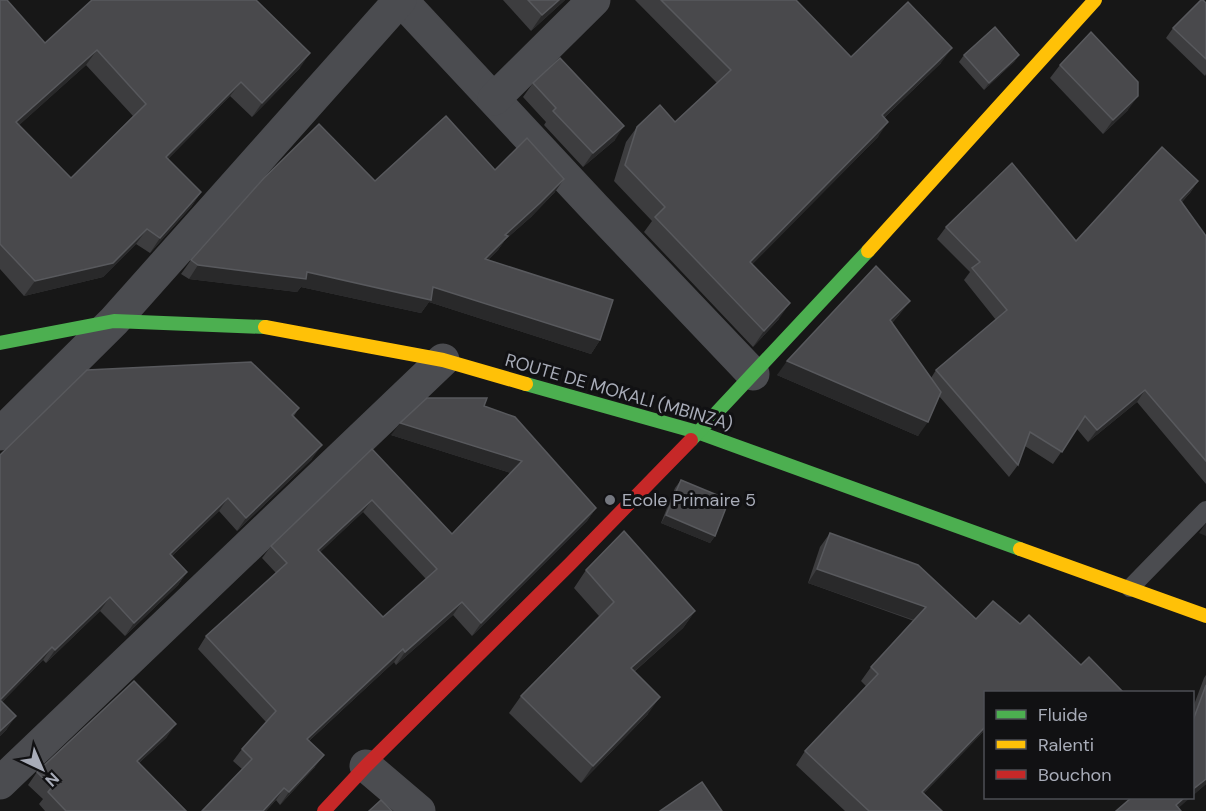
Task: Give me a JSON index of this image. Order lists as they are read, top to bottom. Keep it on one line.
{"streets":{"street":["ROUTE DE MOKALI (MBINZA)"]},"places":["Ecole Primaire 5"],"legend":["Fluide","Ralenti","Bouchon"],"north":"bottom right"}
